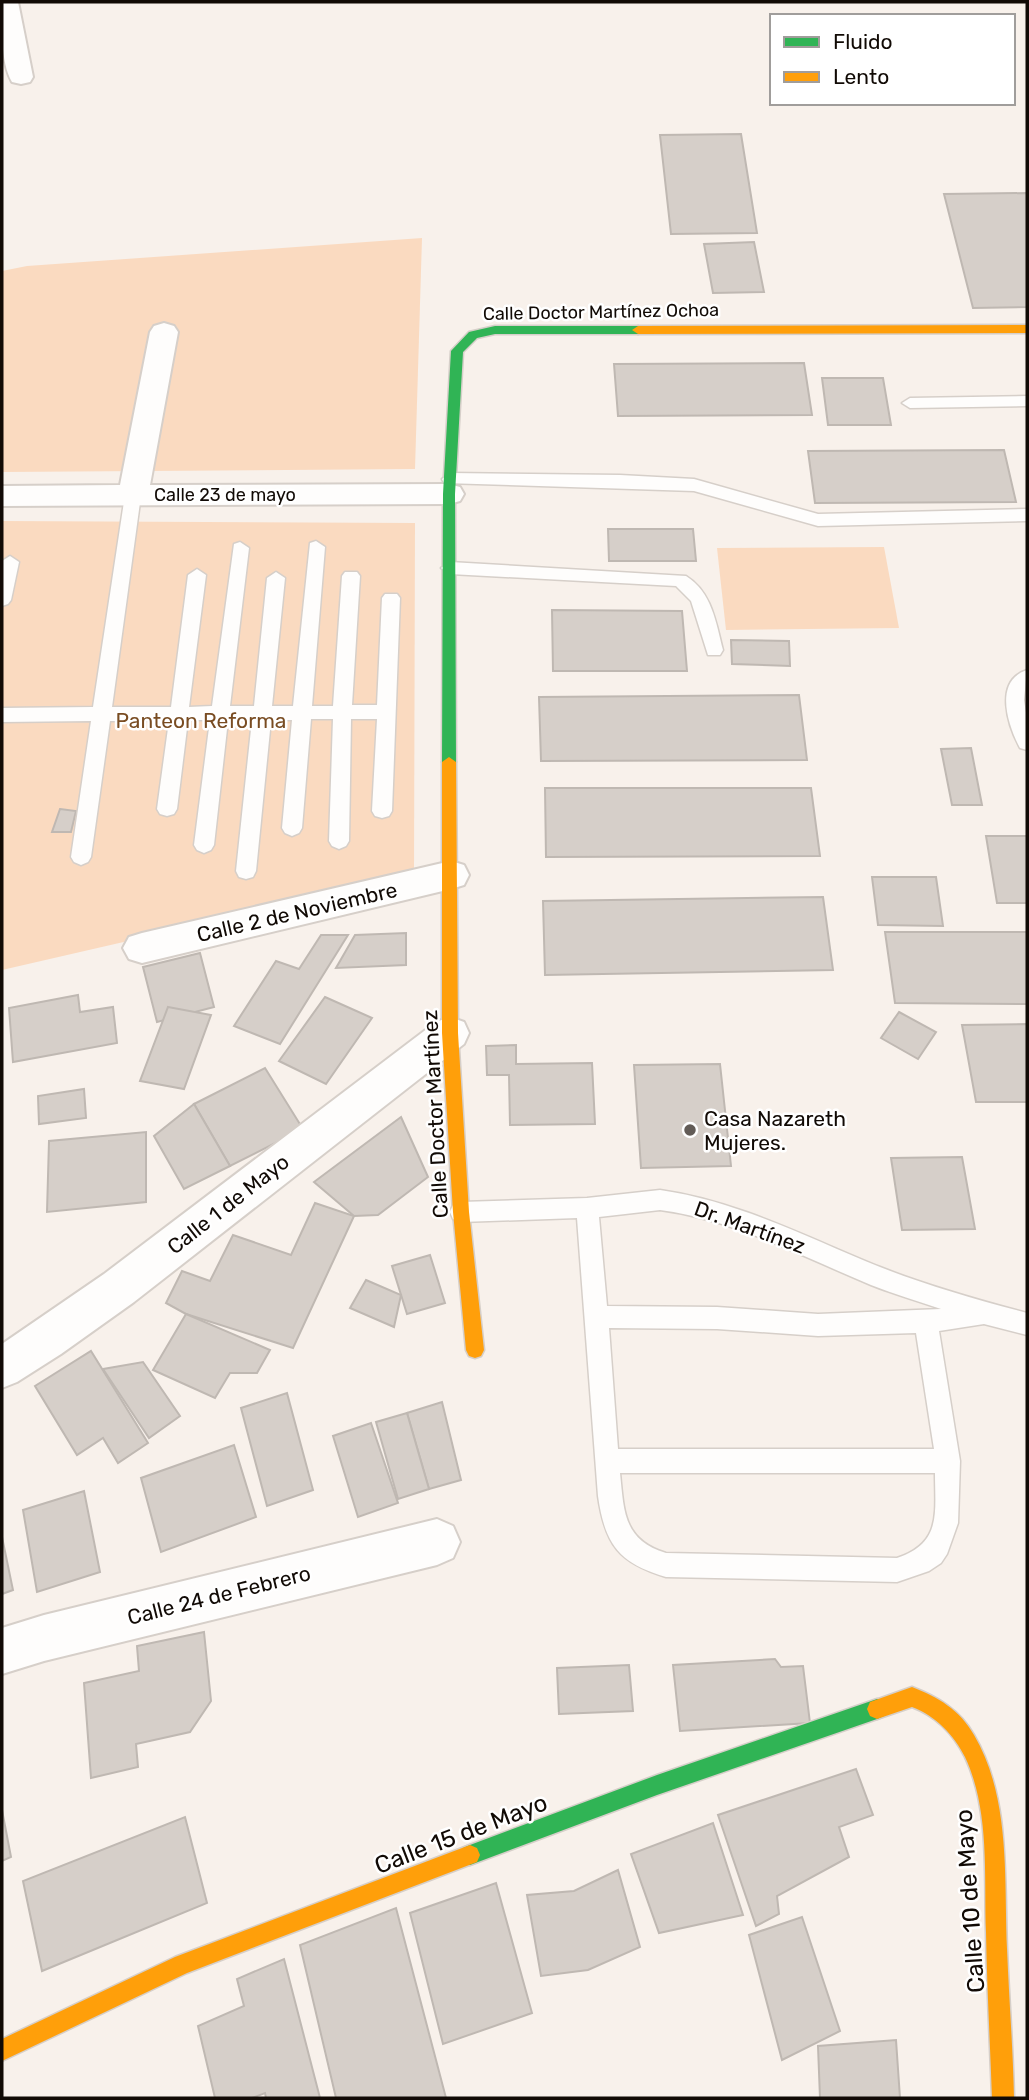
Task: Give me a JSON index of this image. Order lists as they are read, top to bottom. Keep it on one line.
{"streets":{"street":["Calle Doctor Martínez Ochoa","Calle 23 de mayo","Calle 2 de Noviembre","Calle Doctor Martínez","Calle 1 de Mayo","Calle 24 de Febrero","Calle 15 de Mayo","Calle 10 de Mayo"],"lane":["Dr. Martínez"]},"crossings":[["Calle Doctor Martínez Ochoa","Calle 23 de mayo"],["Calle Doctor Martínez Ochoa","Calle 2 de Noviembre"],["Calle Doctor Martínez Ochoa","Calle Doctor Martínez"],["Calle 2 de Noviembre","Calle Doctor Martínez"],["Calle Doctor Martínez","Calle 1 de Mayo"],["Calle Doctor Martínez","Dr. Martínez"],["Calle 15 de Mayo","Calle 10 de Mayo"]],"parks":["Panteon Reforma"],"places":["Casa Nazareth Mujeres."],"legend":["Fluido","Lento"]}
